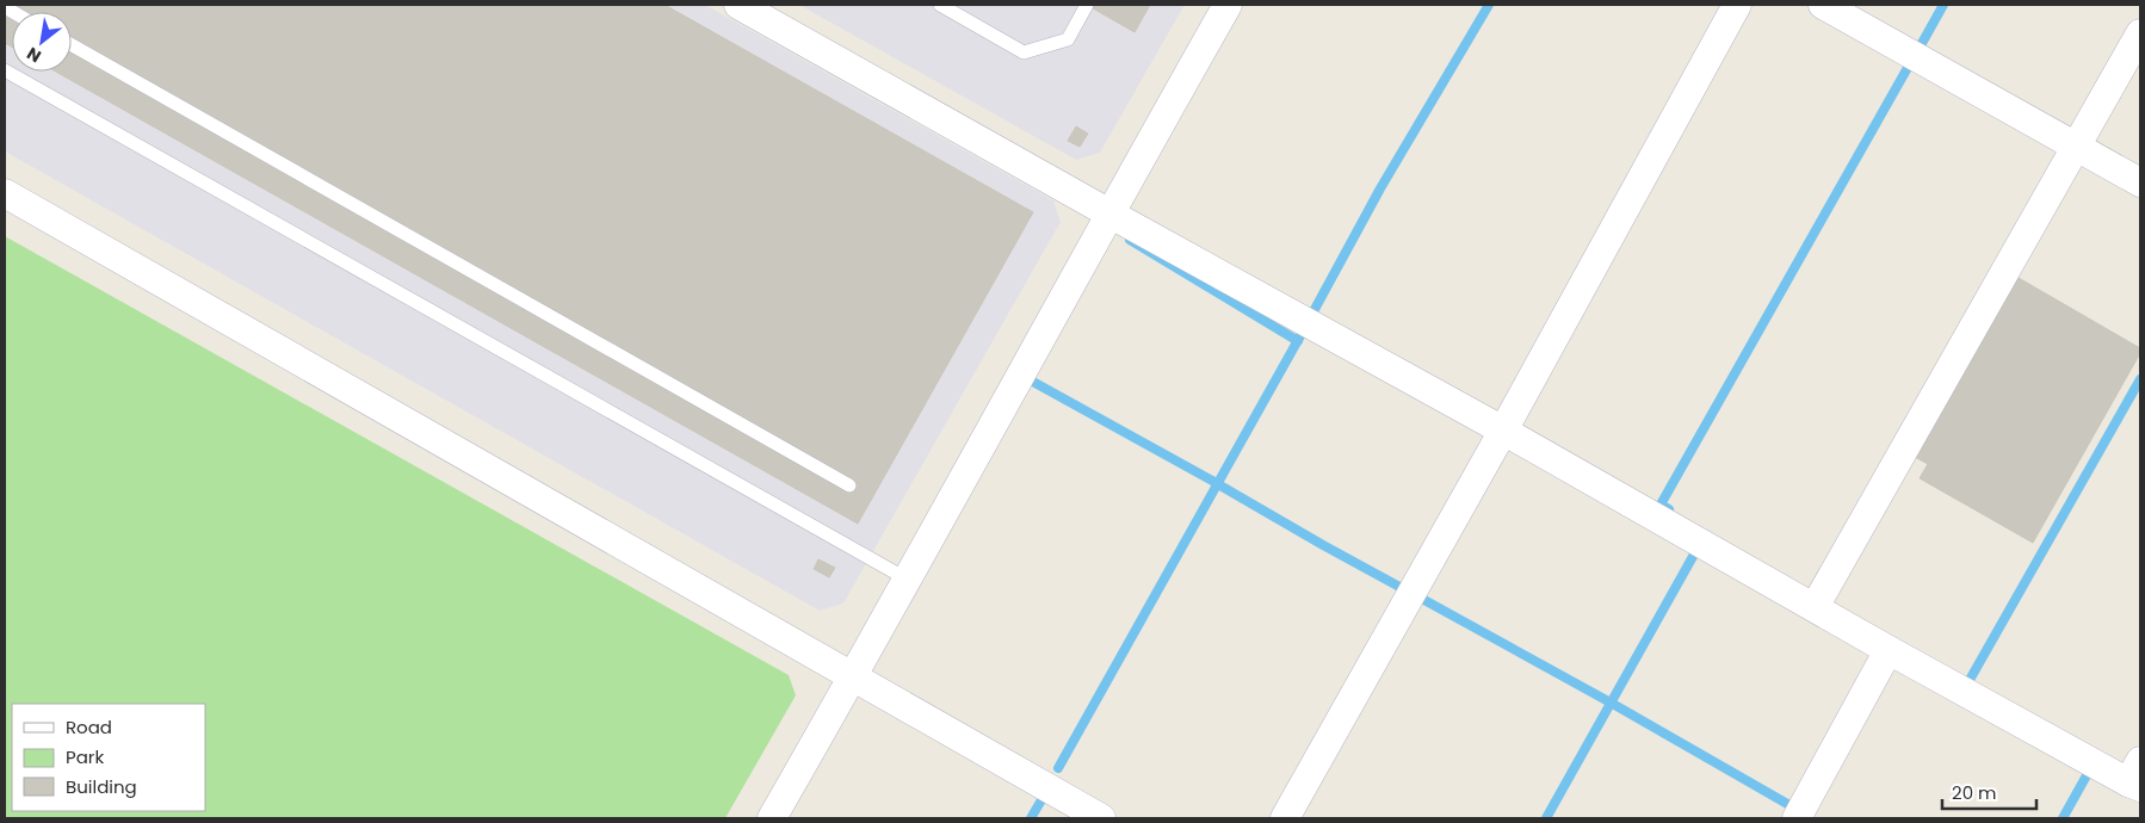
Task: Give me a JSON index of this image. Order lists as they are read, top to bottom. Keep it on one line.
{"legend":["Road","Park","Building"],"scale_bar":"20 m","north":"bottom left"}
